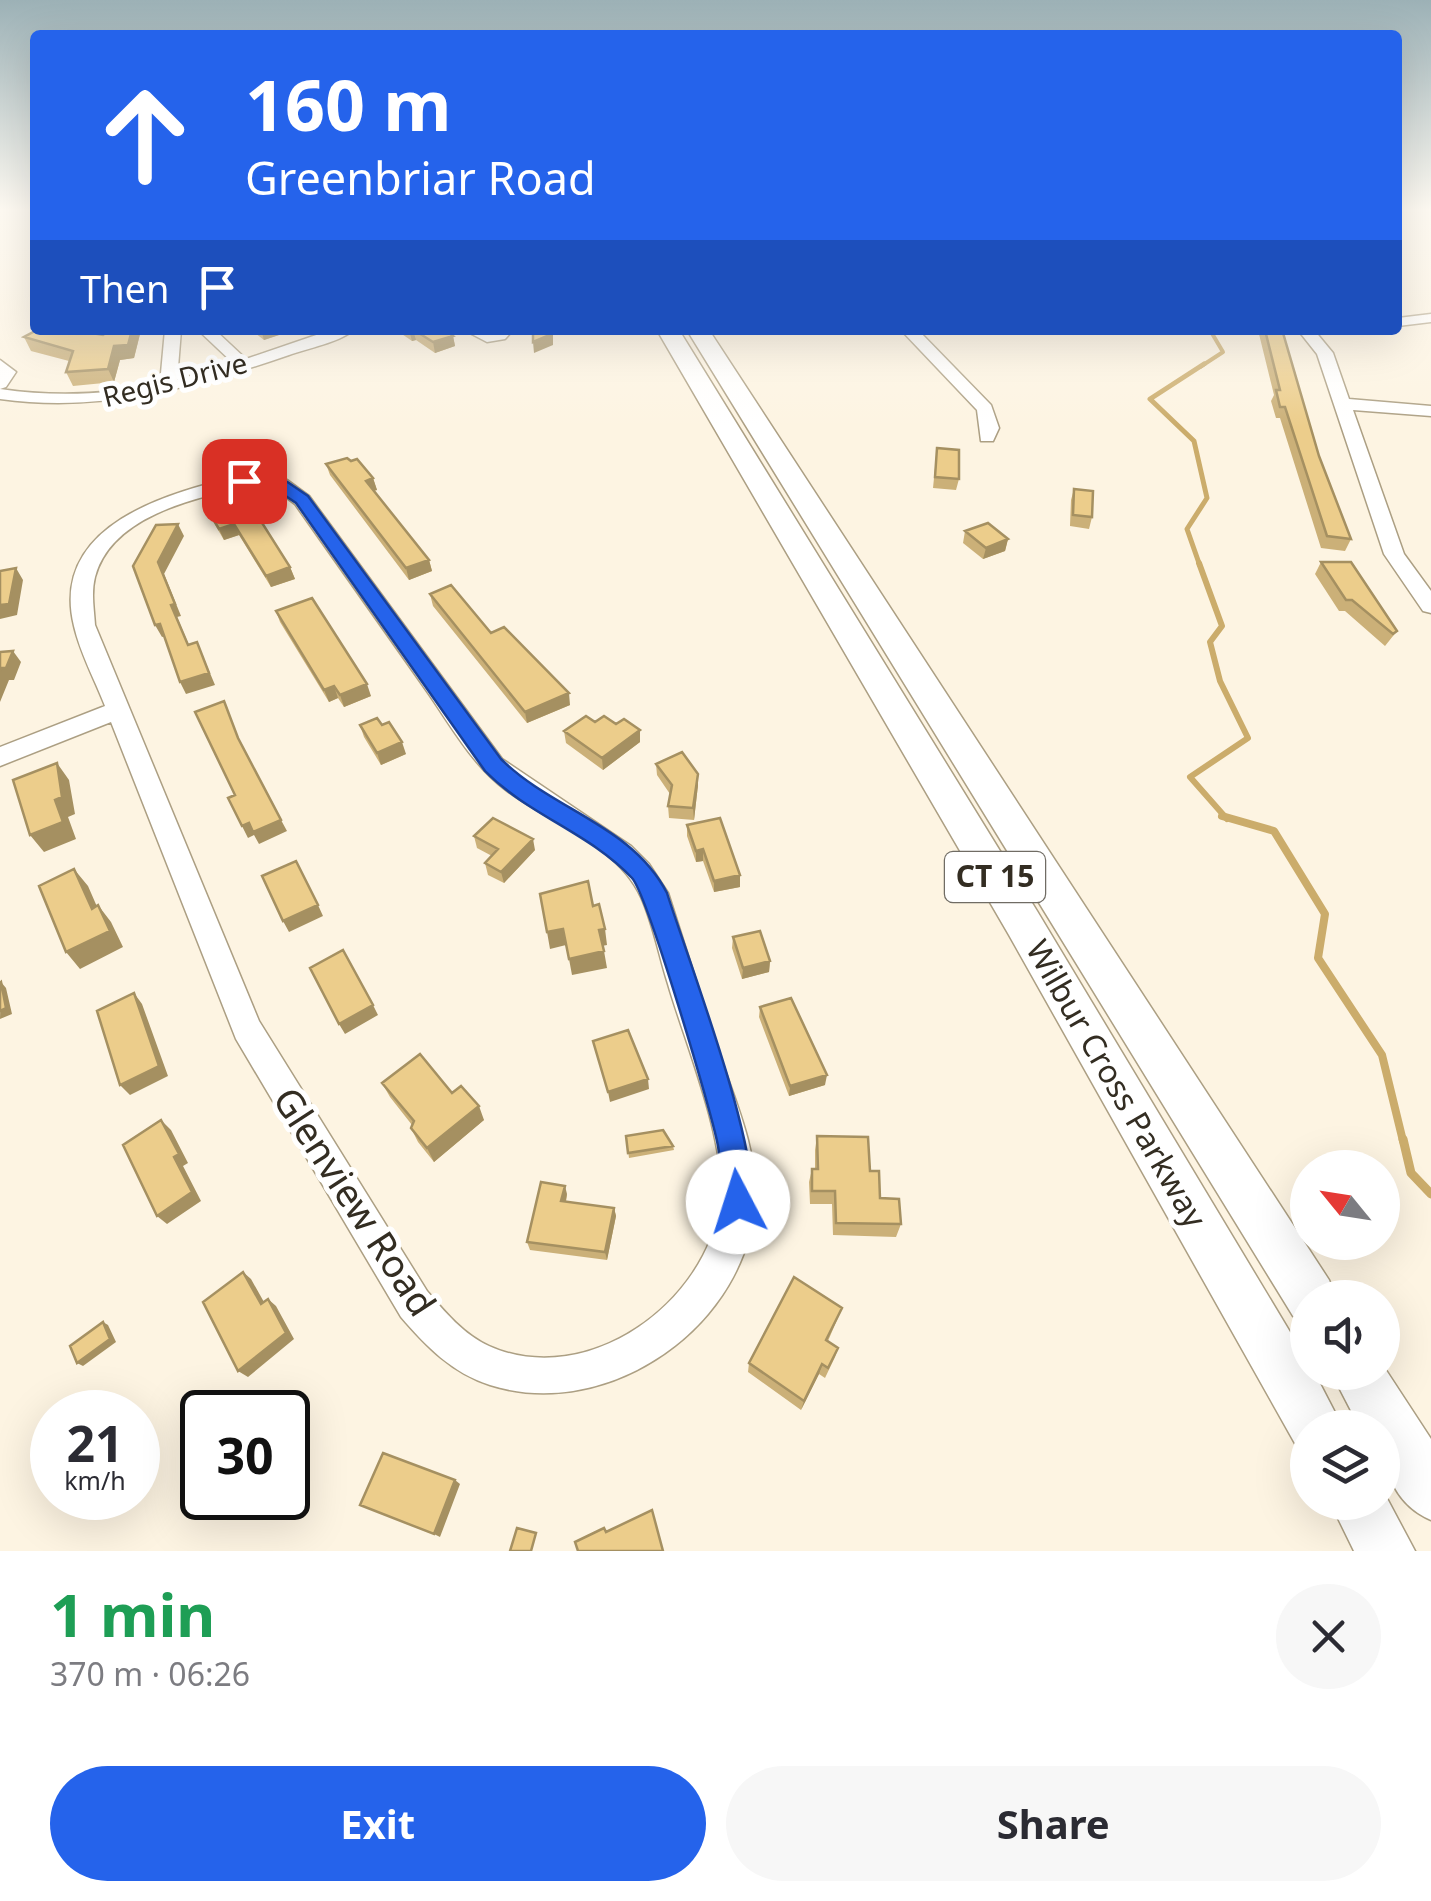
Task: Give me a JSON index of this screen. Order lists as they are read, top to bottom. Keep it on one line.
{"streets":{"highway":["CT 15","Wilbur Cross Parkway"],"street":["Regis Drive","Glenview Road"]},"north":"top left","page":{"turn":["160 m","Greenbriar Road"],"then":"Then","speed":"21 km/h","limit":"30","heading":["1 min","370 m · 06:26"],"buttons":["Exit","Share"]}}
